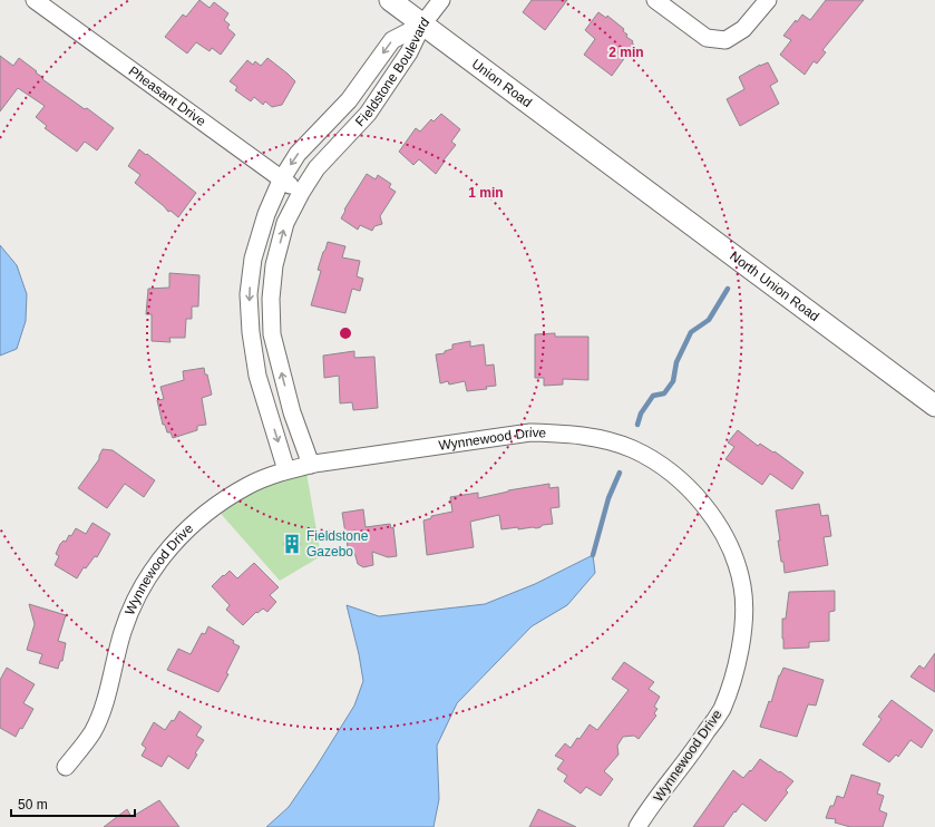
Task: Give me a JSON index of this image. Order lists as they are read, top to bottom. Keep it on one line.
{"streets":{"main road":["Union Road","North Union Road"],"street":["Fieldstone Boulevard","Pheasant Drive","Wynnewood Drive"]},"crossings":[["Fieldstone Boulevard","Union Road"],["Fieldstone Boulevard","Pheasant Drive"],["Fieldstone Boulevard","Wynnewood Drive"],["Union Road","North Union Road"]],"places":{"building":["Fieldstone Gazebo"]},"scale_bar":"50 m","rings":["2 min","1 min"]}
